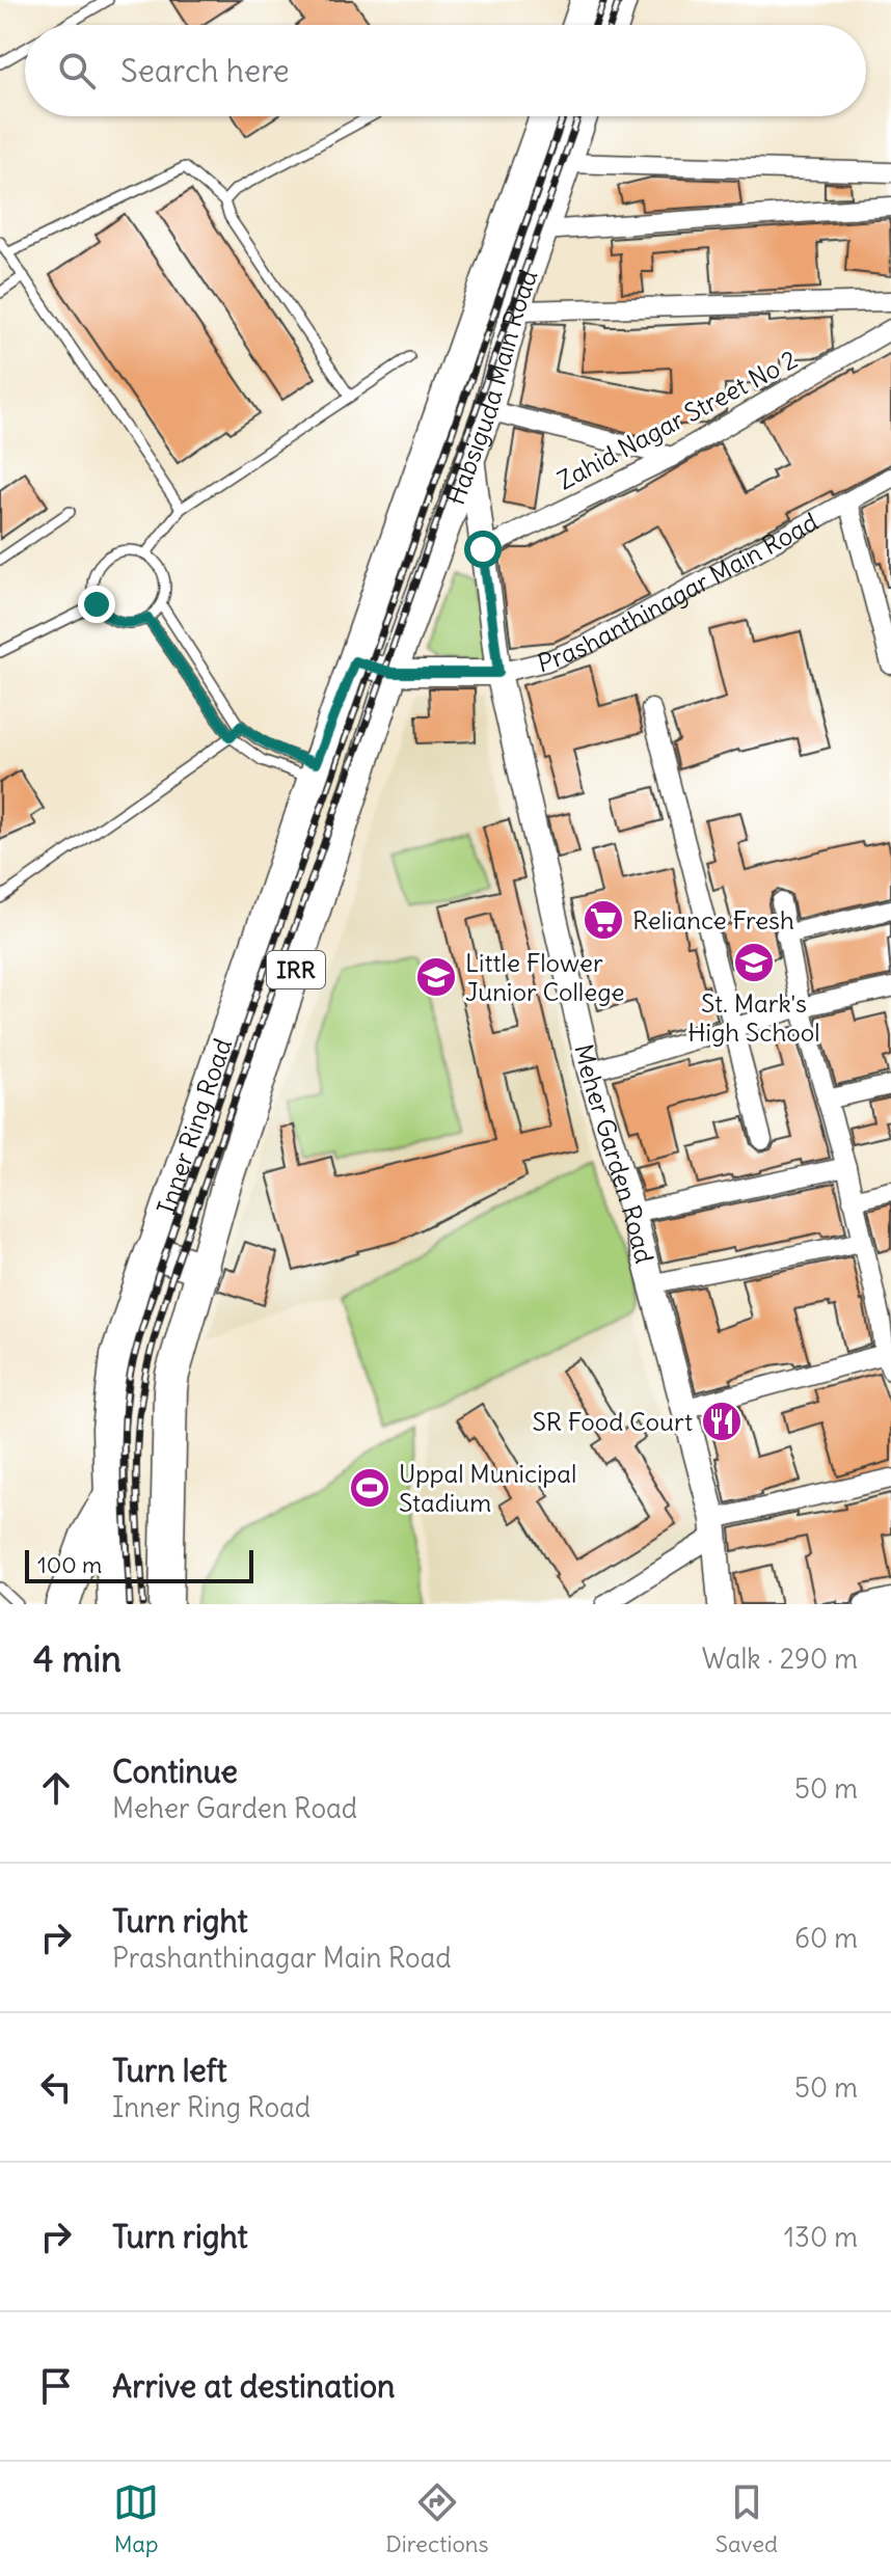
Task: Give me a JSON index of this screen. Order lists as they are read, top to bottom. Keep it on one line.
{"streets":{"highway":["IRR","Inner Ring Road"],"main road":["Habsiguda Main Road","Prashanthinagar Main Road","Meher Garden Road"],"street":["Zahid Nagar Street No 2"]},"crossings":[["Habsiguda Main Road","Prashanthinagar Main Road"],["Habsiguda Main Road","Inner Ring Road"],["Habsiguda Main Road","Meher Garden Road"],["Zahid Nagar Street No 2","Meher Garden Road"],["Prashanthinagar Main Road","Inner Ring Road"],["Prashanthinagar Main Road","Meher Garden Road"]],"places":{"supermarket":["Reliance Fresh"],"school or university":["St. Mark's High School","Little Flower Junior College"],"restaurant":["SR Food Court"],"sports":["Uppal Municipal Stadium"]},"scale_bar":"100 m","page":{"search":"Search here","scale":"100 m","heading":["4 min","Walk · 290 m"],"list":[["Continue","Meher Garden Road","50 m"],["Turn right","Prashanthinagar Main Road","60 m"],["Turn left","Inner Ring Road","50 m"],["Turn right","130 m"],"Arrive at destination"],"nav":["Map","Directions","Saved"]}}
